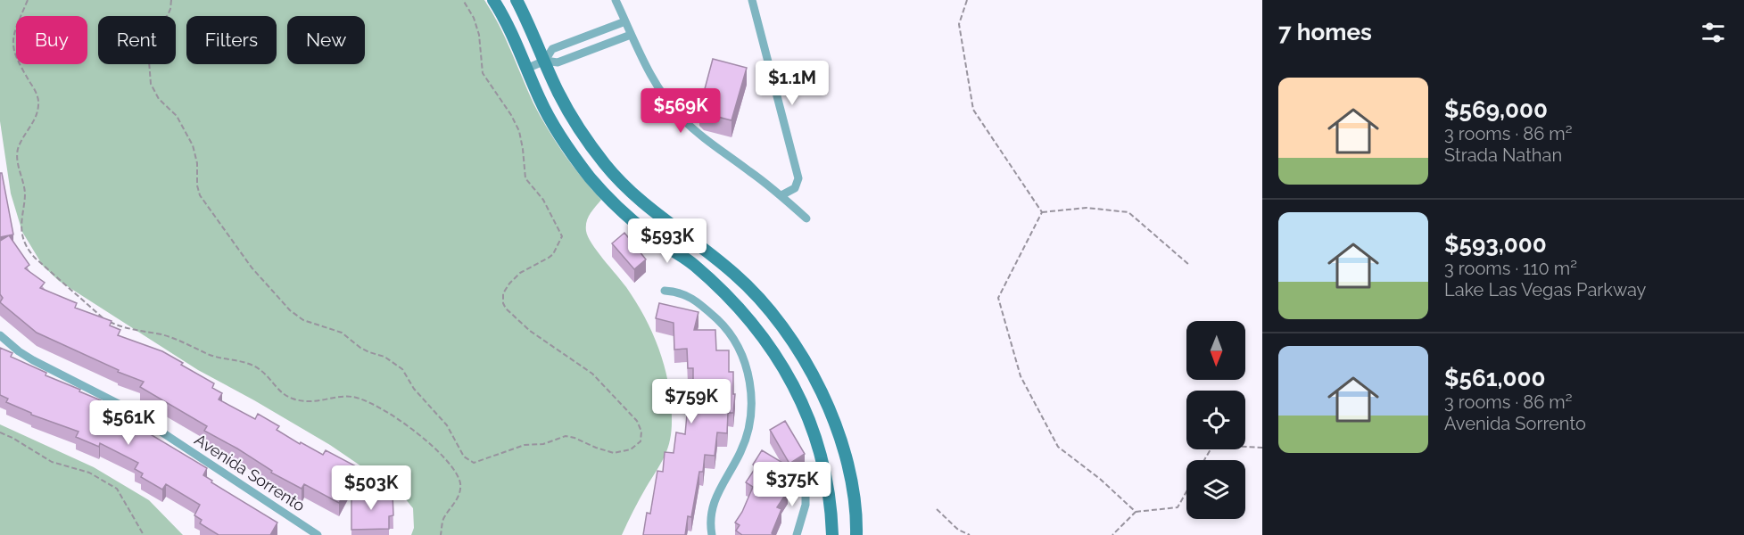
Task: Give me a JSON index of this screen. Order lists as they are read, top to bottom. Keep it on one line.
{"streets":{"street":["Avenida Sorrento"]},"north":"bottom","page":{"heading":"7 homes","chip":["Buy","Rent","Filters","New"],"price":["$1.1M","$569K","$593K","$759K","$561K","$375K","$503K"],"list":[{"name":"$569,000","note":"3 rooms · 86 m² · Strada Nathan"},{"name":"$593,000","note":"3 rooms · 110 m² · Lake Las Vegas Parkway"},{"name":"$561,000","note":"3 rooms · 86 m² · Avenida Sorrento"}]}}
